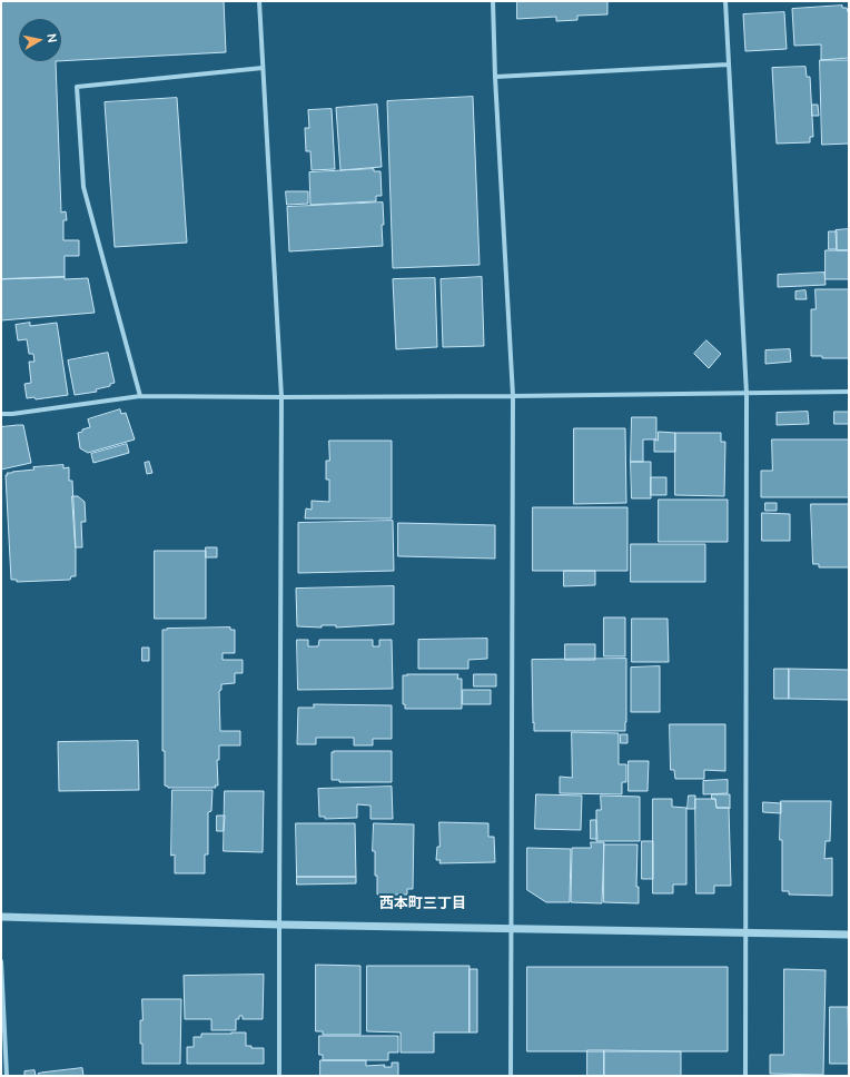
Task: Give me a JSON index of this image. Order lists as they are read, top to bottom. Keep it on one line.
{"districts":["西本町三丁目"],"north":"right"}
